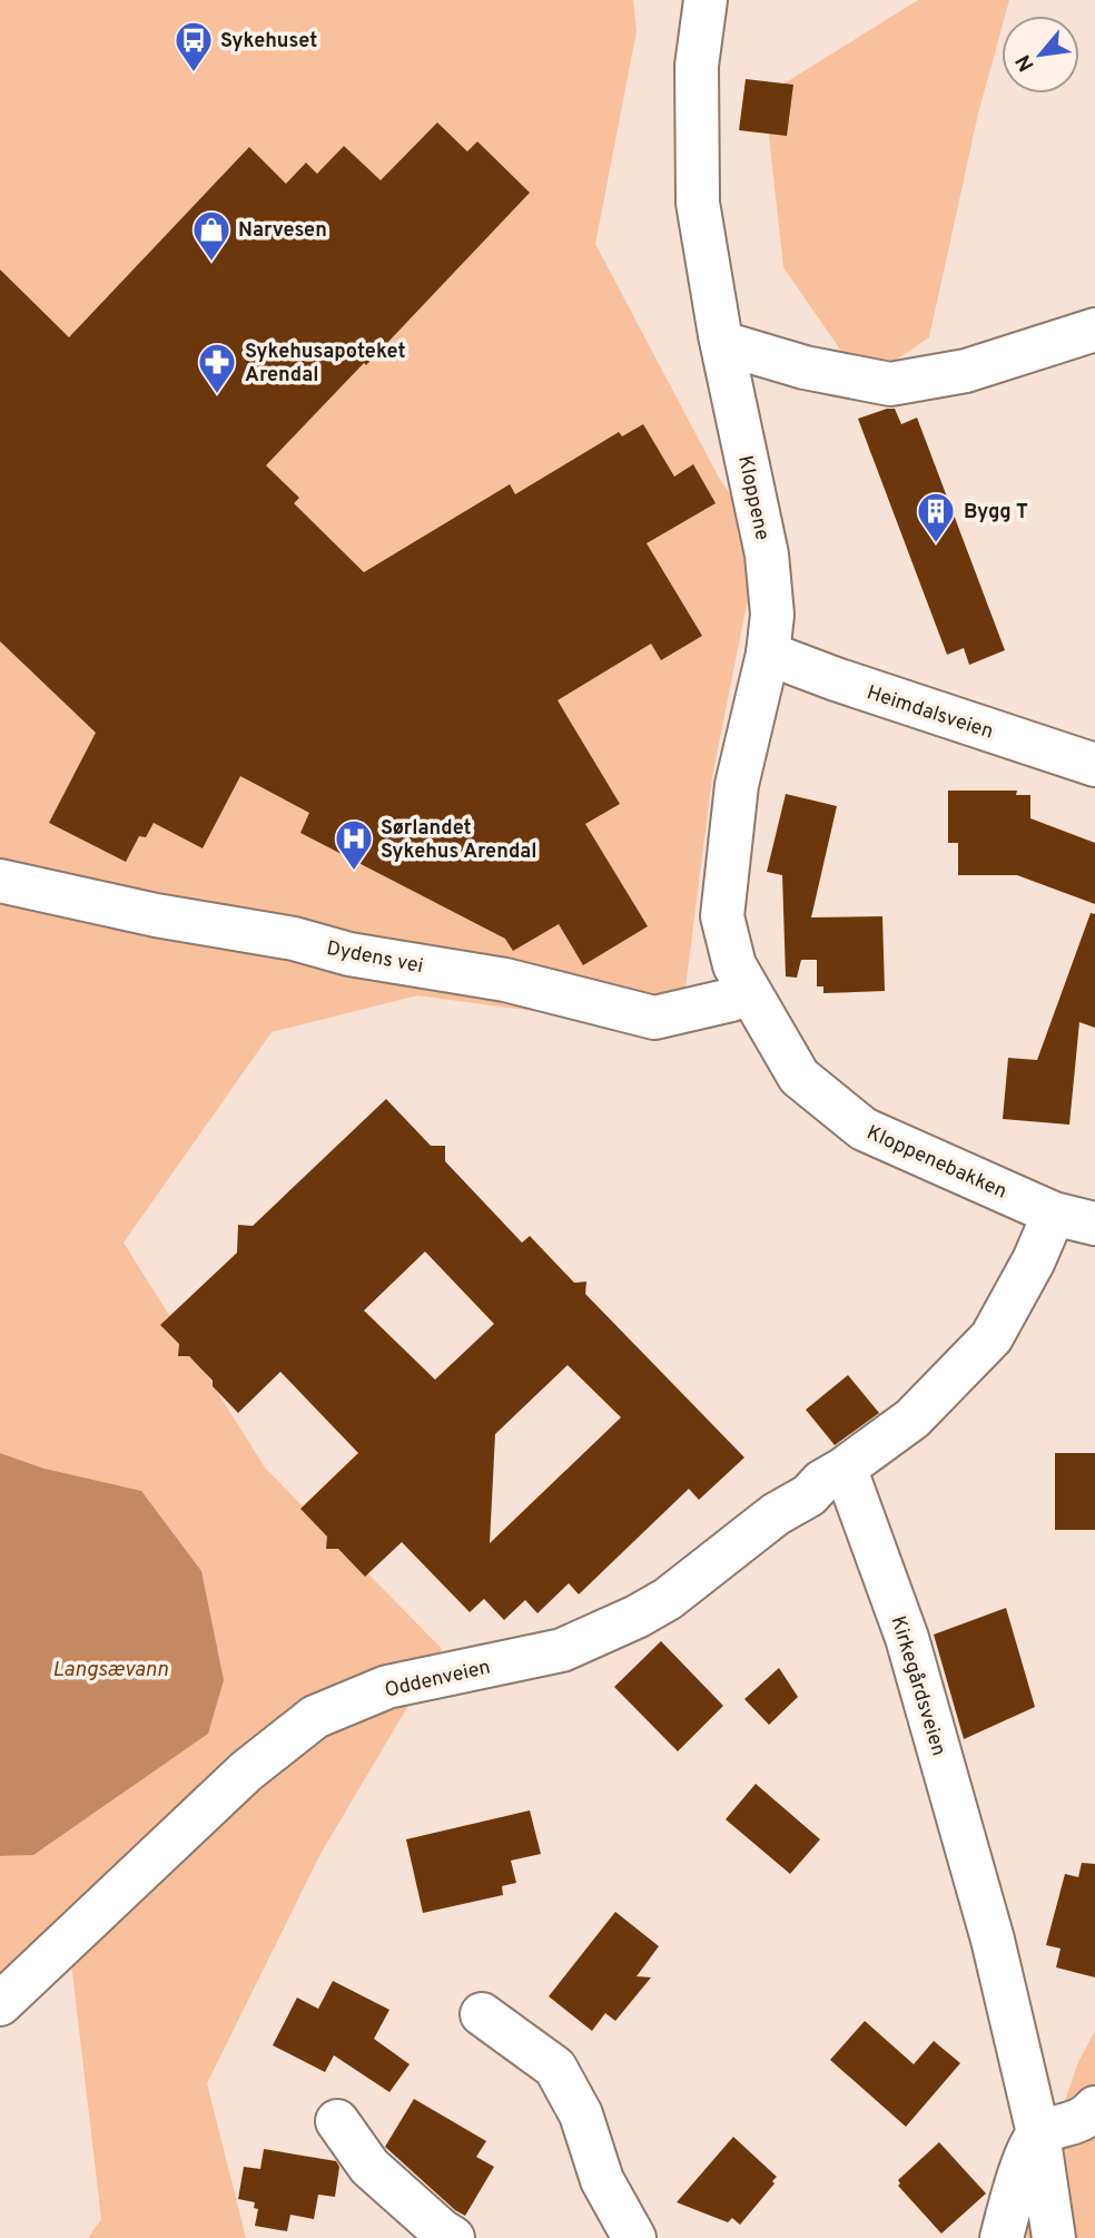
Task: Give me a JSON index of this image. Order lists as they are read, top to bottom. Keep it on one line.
{"streets":{"street":["Kloppene","Heimdalsveien","Dydens vei","Kloppenebakken","Oddenveien","Kirkegårdsveien"]},"crossings":[["Kloppene","Heimdalsveien"],["Kloppene","Dydens vei"],["Kloppene","Kloppenebakken"],["Dydens vei","Kloppenebakken"],["Oddenveien","Kirkegårdsveien"]],"water":["Langsævann"],"places":{"bus stop":["Sykehuset"],"shop":["Narvesen"],"pharmacy":["Sykehusapoteket Arendal"],"building":["Bygg T"],"hospital":["Sørlandet Sykehus Arendal"]},"north":"bottom left"}
